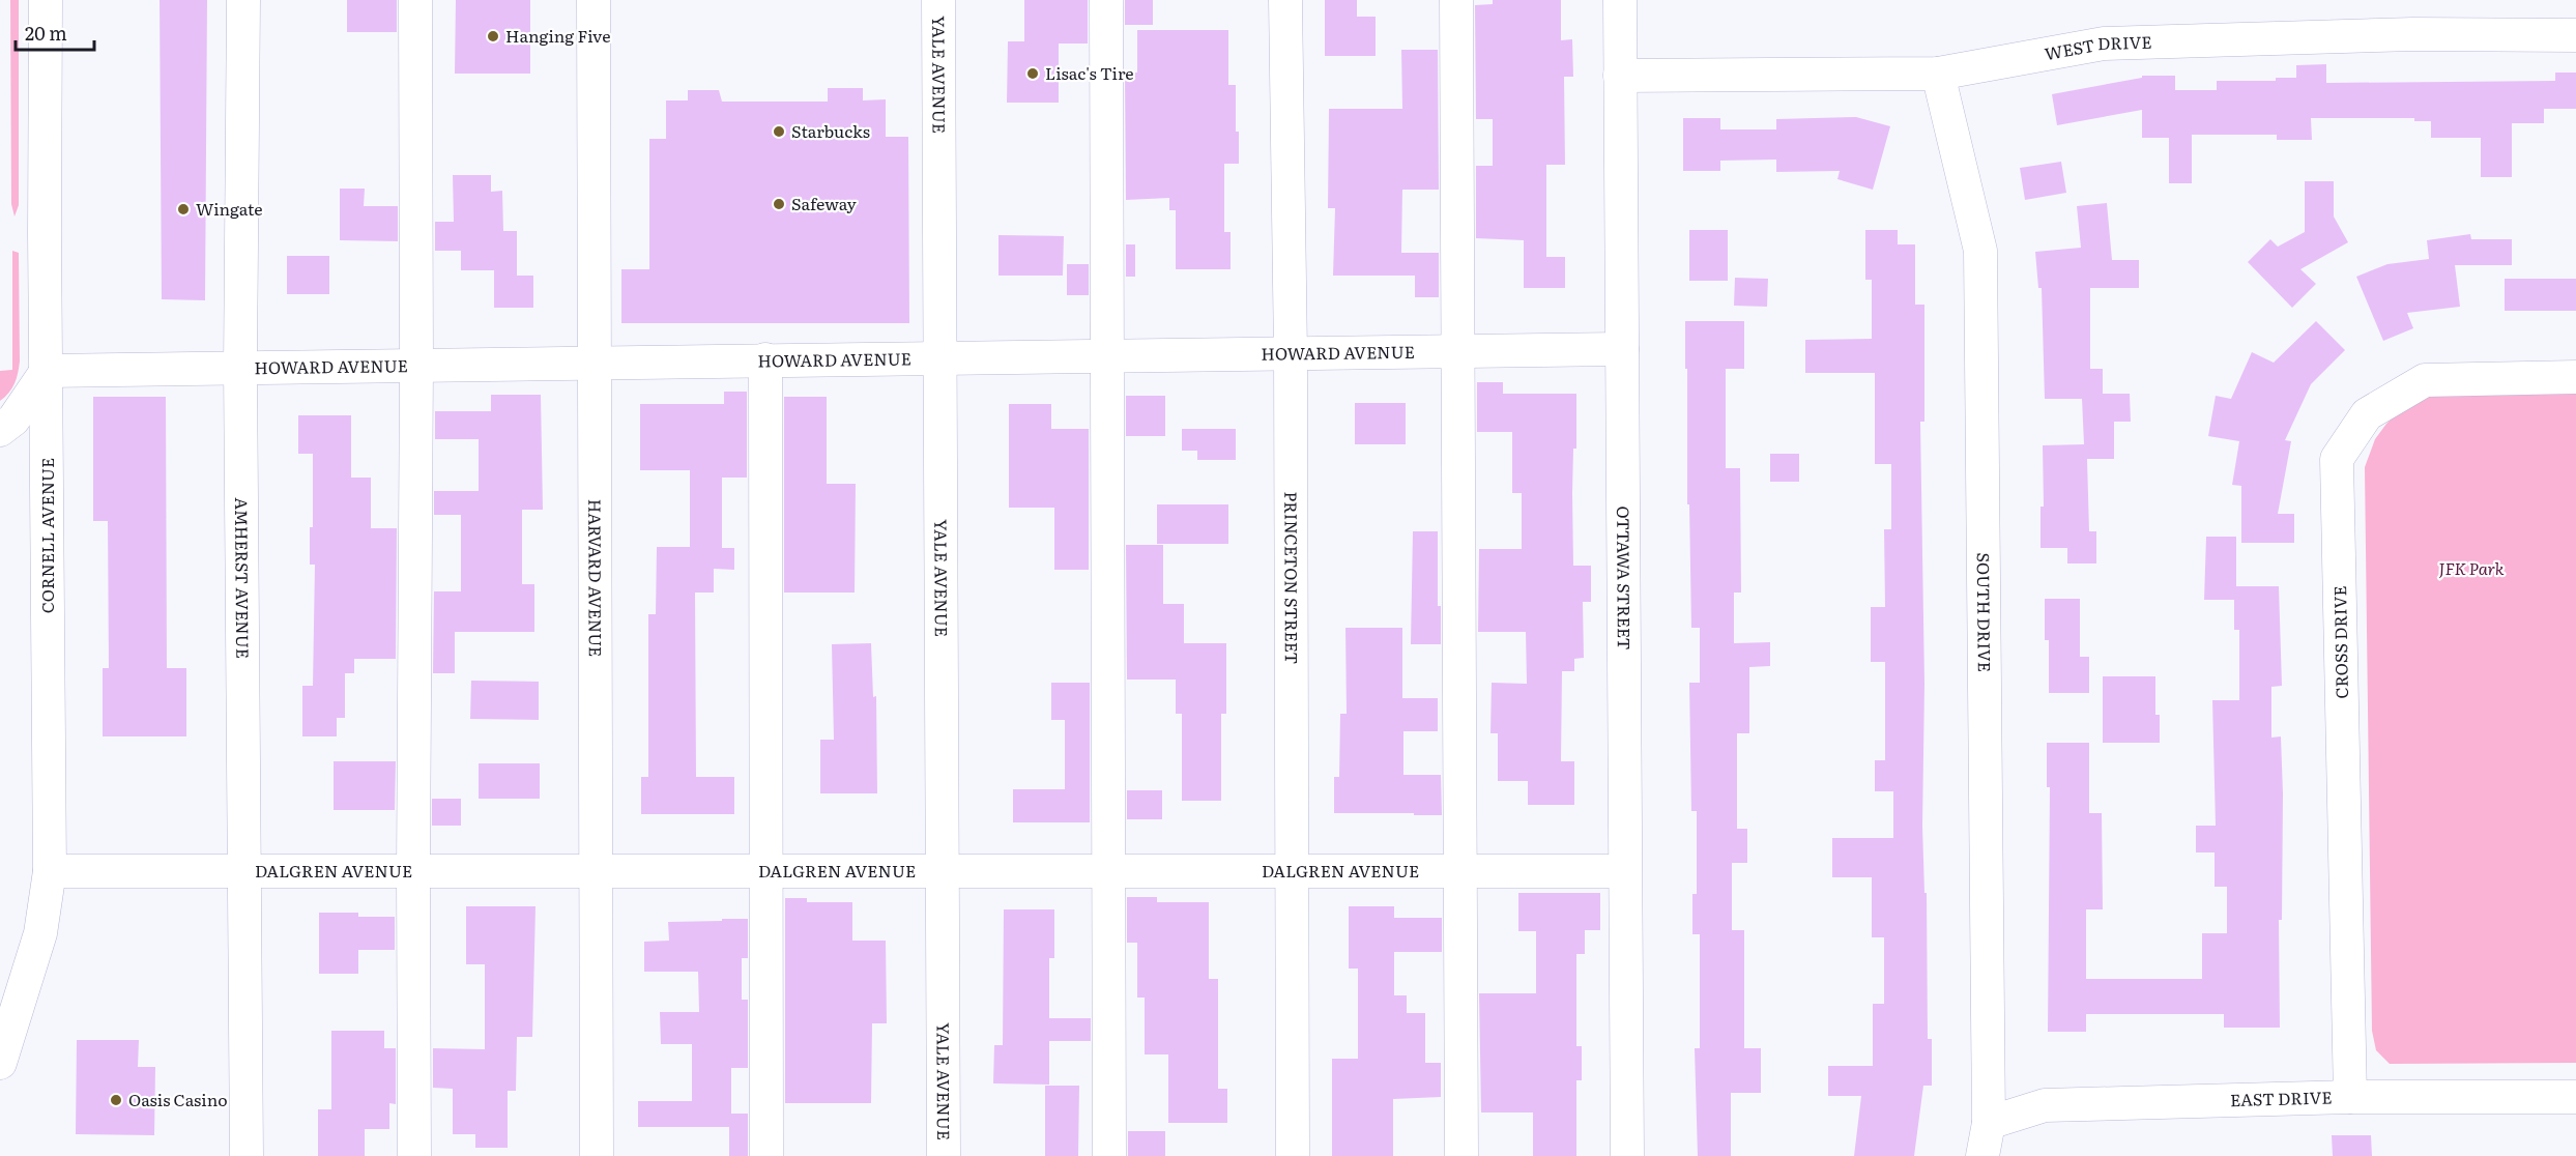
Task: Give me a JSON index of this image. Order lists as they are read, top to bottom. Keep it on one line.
{"streets":{"street":["WEST DRIVE","YALE AVENUE","HOWARD AVENUE","CORNELL AVENUE","AMHERST AVENUE","HARVARD AVENUE","PRINCETON STREET","OTTAWA STREET","SOUTH DRIVE","CROSS DRIVE","DALGREN AVENUE","EAST DRIVE"]},"crossings":[["WEST DRIVE","OTTAWA STREET"],["WEST DRIVE","SOUTH DRIVE"],["YALE AVENUE","HOWARD AVENUE"],["YALE AVENUE","DALGREN AVENUE"],["HOWARD AVENUE","CORNELL AVENUE"],["HOWARD AVENUE","AMHERST AVENUE"],["HOWARD AVENUE","HARVARD AVENUE"],["HOWARD AVENUE","PRINCETON STREET"],["HOWARD AVENUE","OTTAWA STREET"],["CORNELL AVENUE","DALGREN AVENUE"],["AMHERST AVENUE","DALGREN AVENUE"],["HARVARD AVENUE","DALGREN AVENUE"],["PRINCETON STREET","DALGREN AVENUE"],["OTTAWA STREET","DALGREN AVENUE"],["SOUTH DRIVE","EAST DRIVE"],["CROSS DRIVE","EAST DRIVE"]],"parks":["JFK Park"],"places":["Hanging Five","Lisac's Tire","Starbucks","Safeway","Wingate","Oasis Casino"],"scale_bar":"20 m"}
